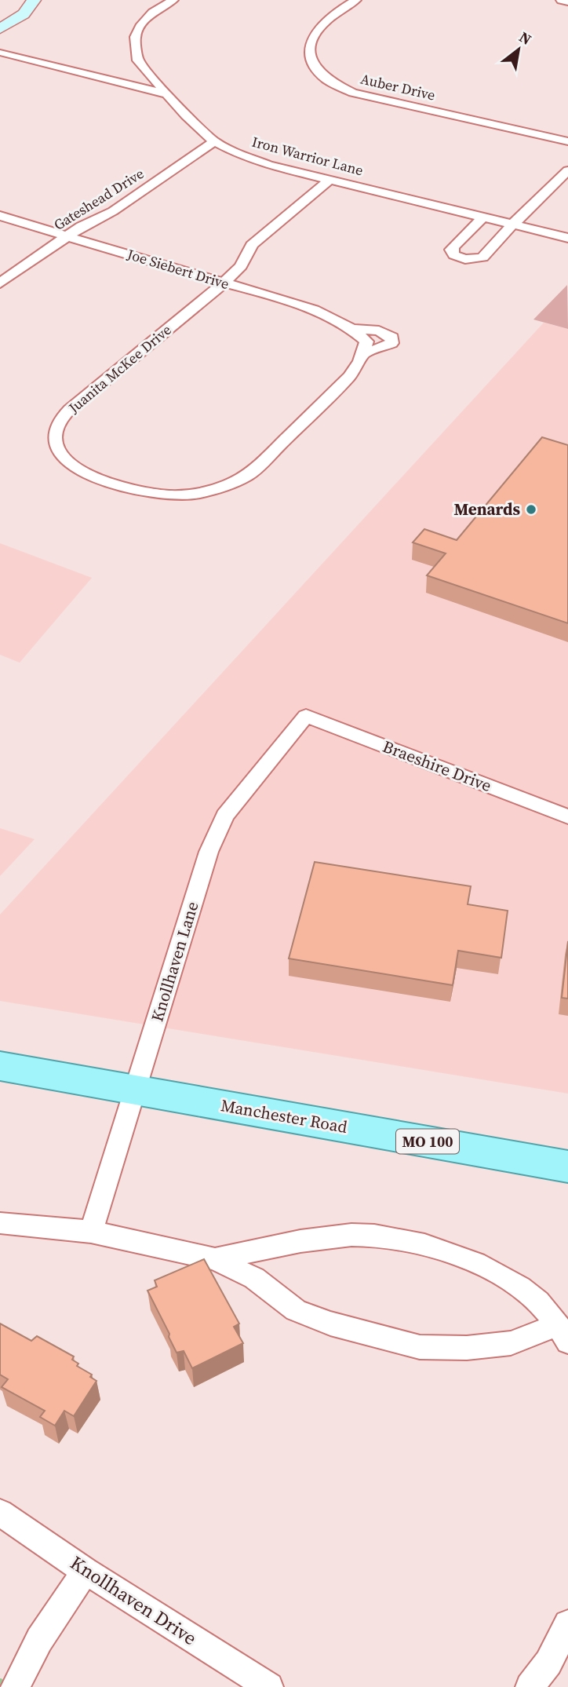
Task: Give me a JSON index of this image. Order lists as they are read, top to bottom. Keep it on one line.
{"streets":{"main road":["Manchester Road","MO 100"],"street":["Auber Drive","Iron Warrior Lane","Gateshead Drive","Joe Siebert Drive","Juanita McKee Drive","Braeshire Drive","Knollhaven Lane","Knollhaven Drive"]},"crossings":[["Iron Warrior Lane","Gateshead Drive"],["Gateshead Drive","Joe Siebert Drive"],["Joe Siebert Drive","Juanita McKee Drive"],["Braeshire Drive","Knollhaven Lane"],["Knollhaven Lane","Manchester Road"]],"places":["Menards"],"north":"top right"}
